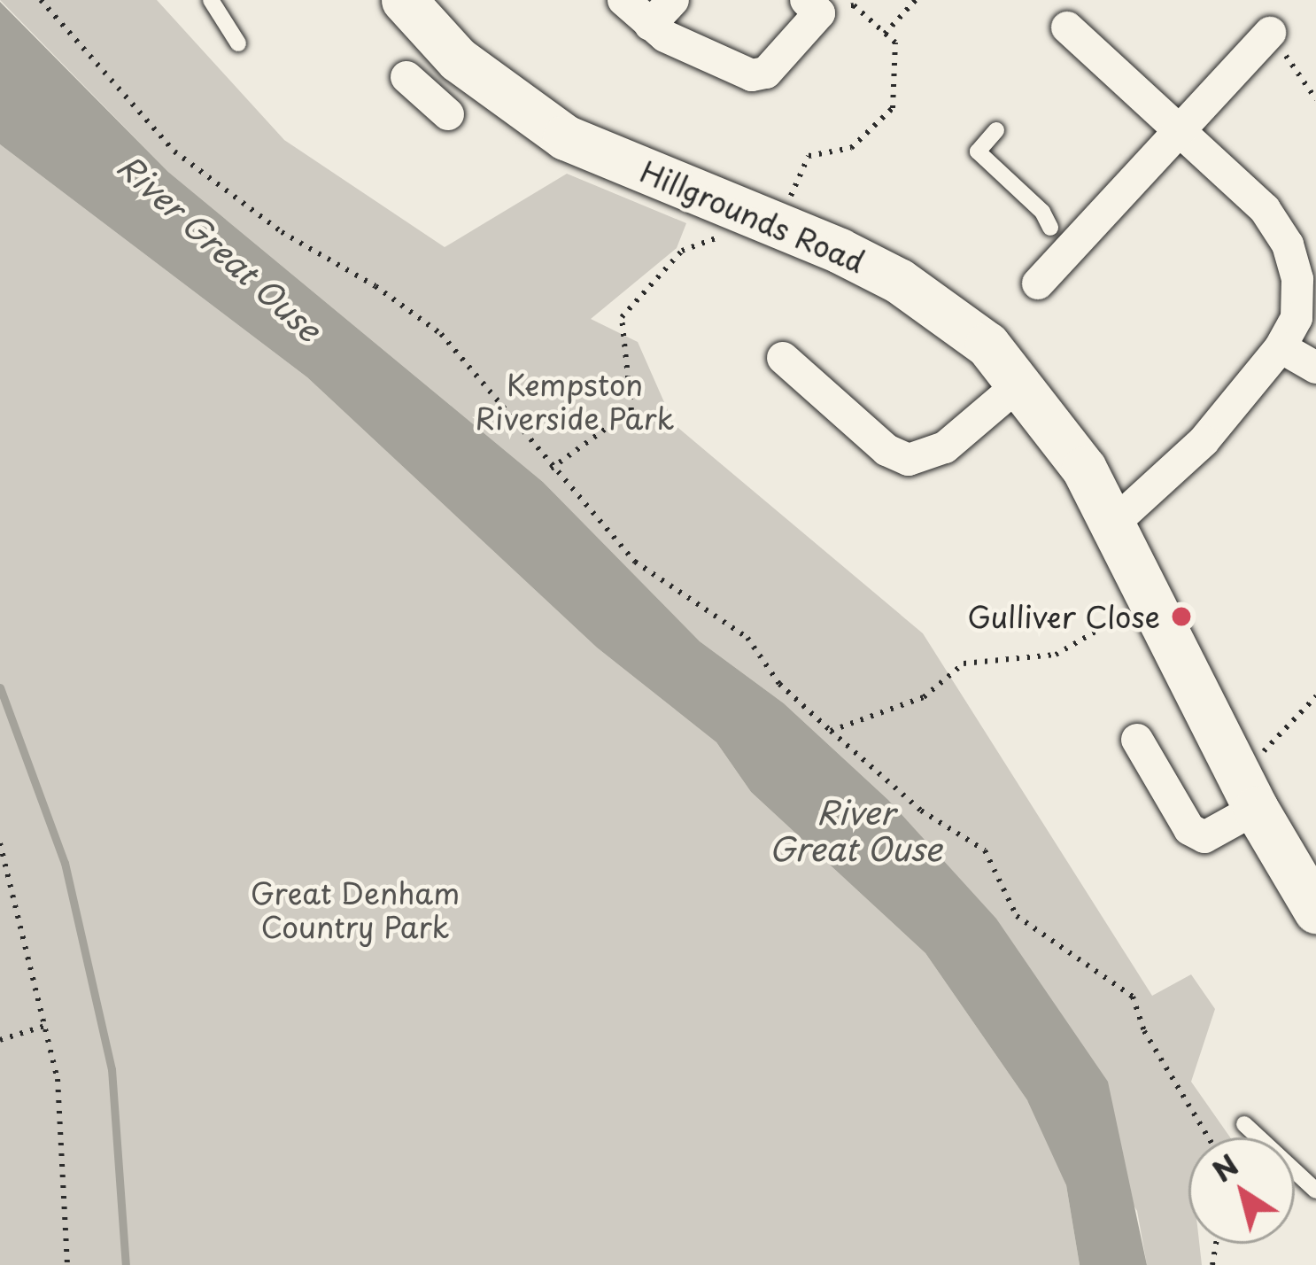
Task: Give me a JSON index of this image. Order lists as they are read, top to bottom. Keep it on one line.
{"streets":{"street":["Hillgrounds Road"]},"water":["River Great Ouse"],"parks":["Kempston Riverside Park","Great Denham Country Park"],"places":["Gulliver Close"],"north":"top left"}
